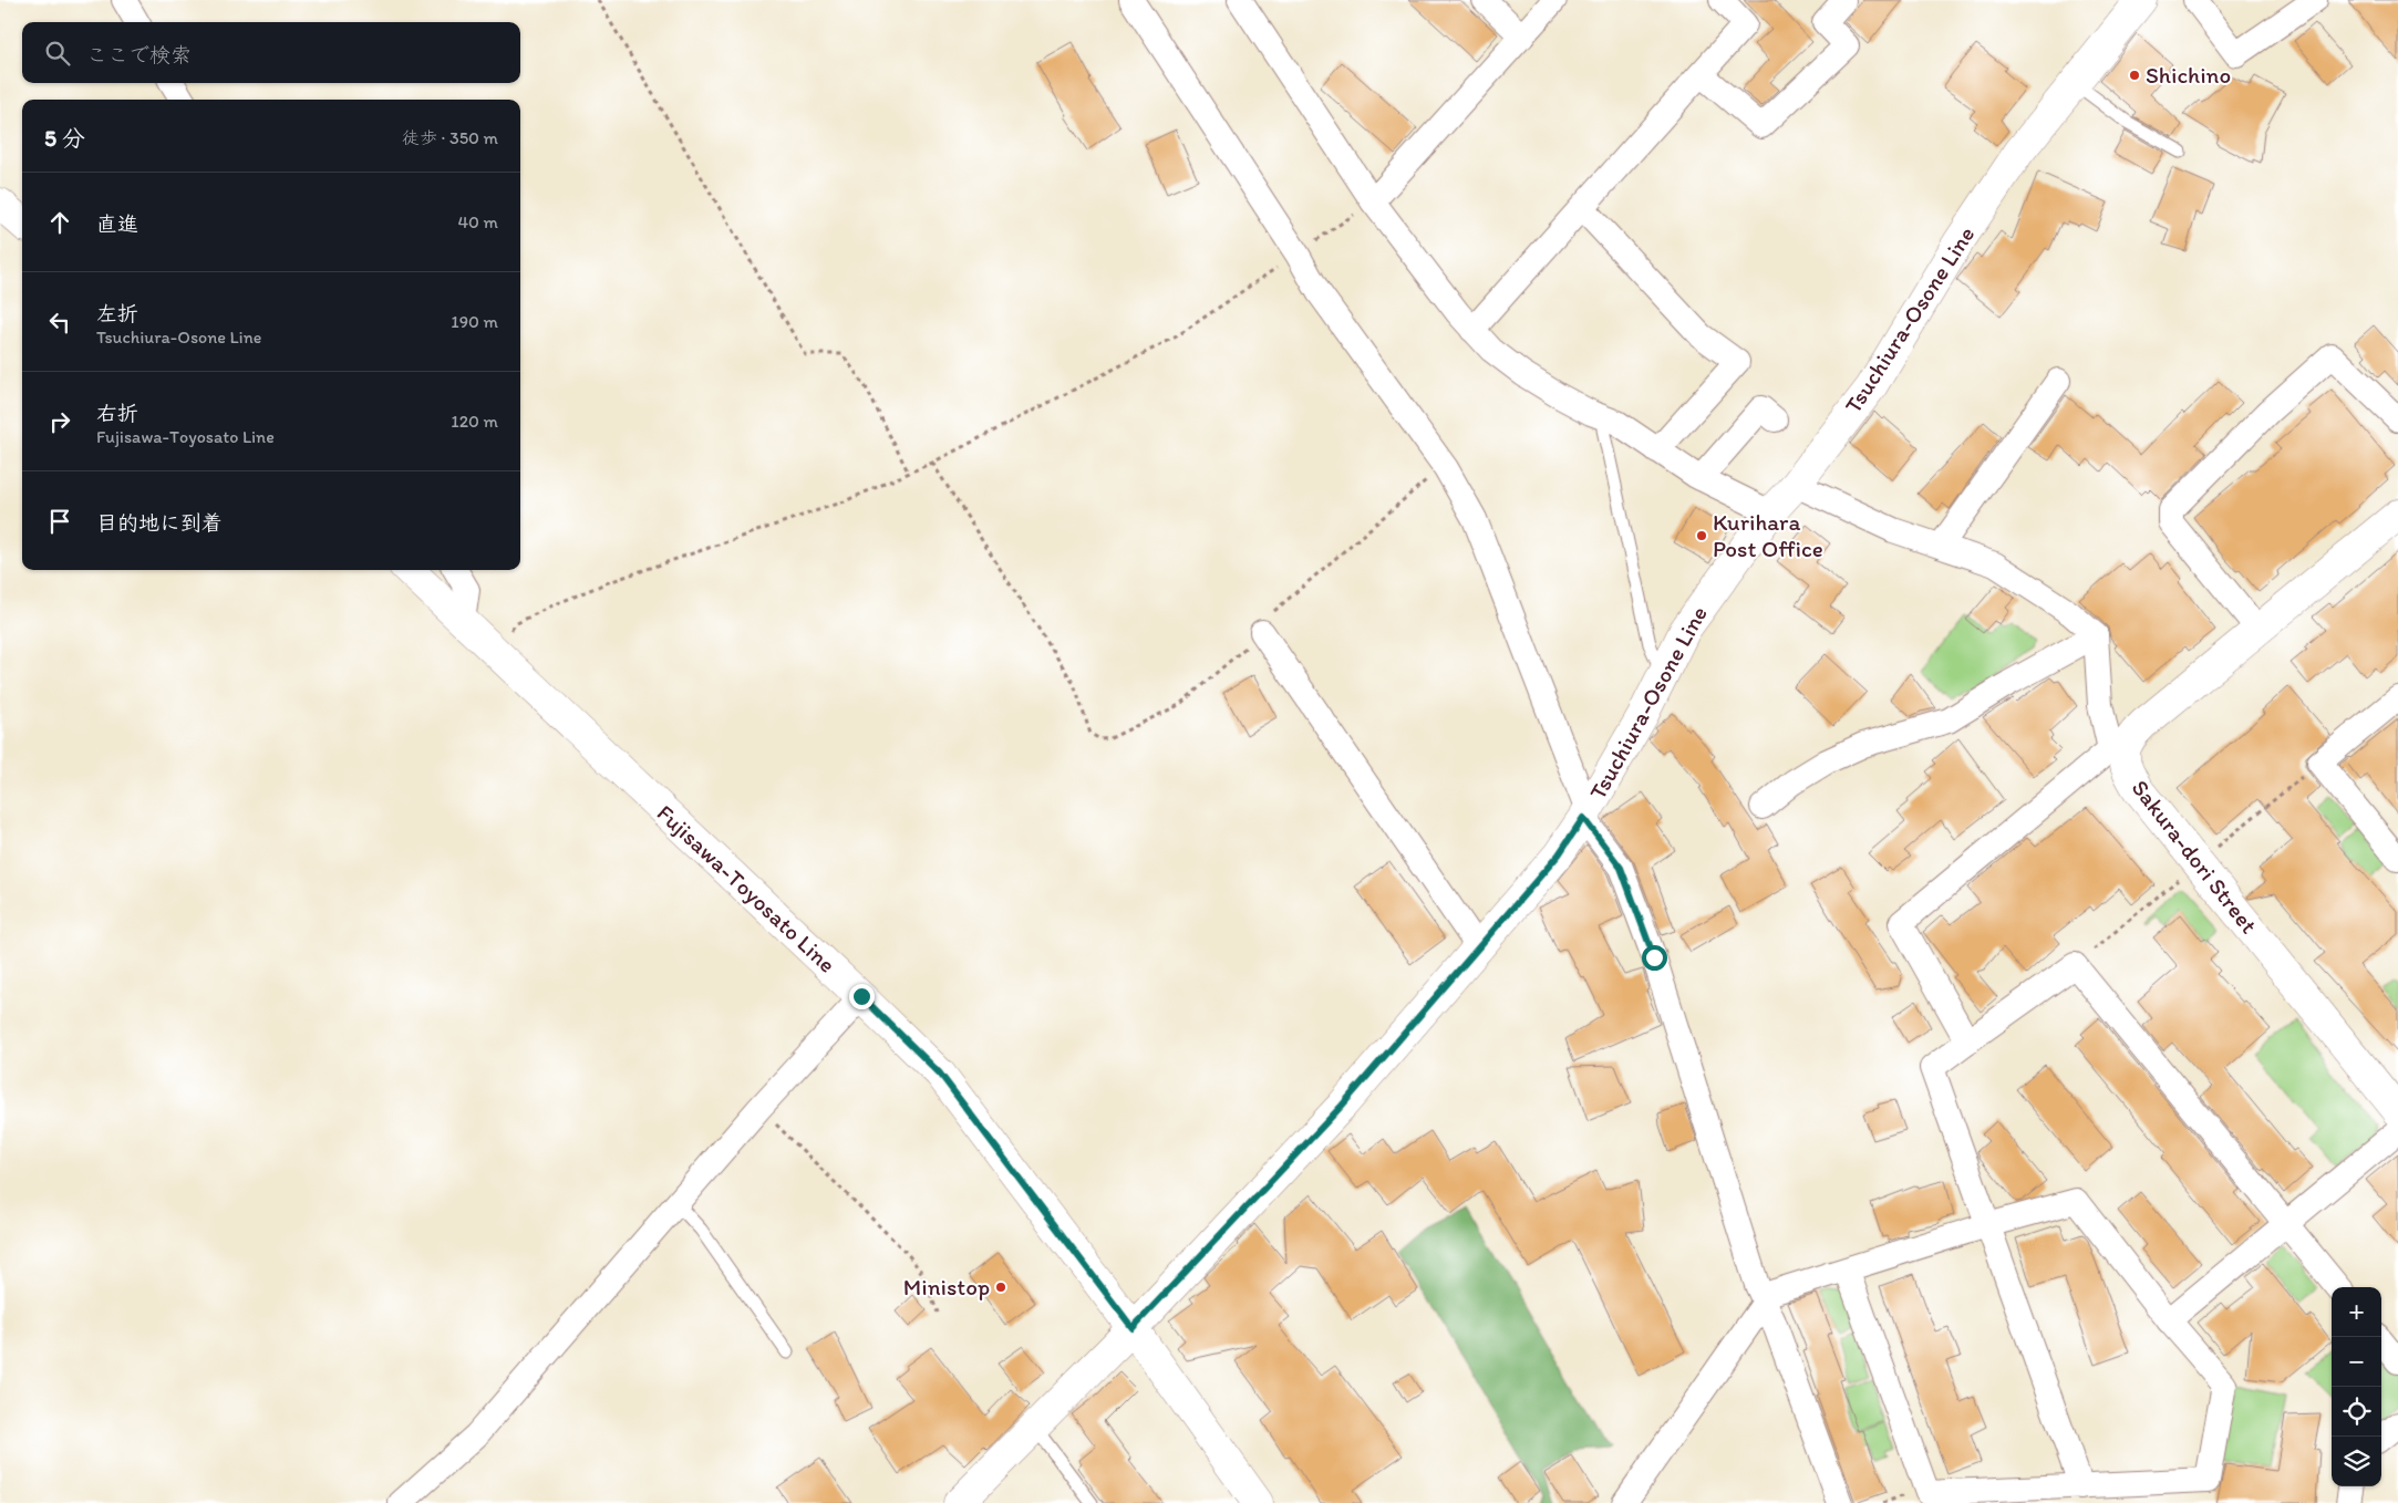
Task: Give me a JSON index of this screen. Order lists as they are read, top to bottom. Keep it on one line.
{"streets":{"main road":["Tsuchiura-Osone Line","Sakura-dori Street","Fujisawa-Toyosato Line"]},"crossings":[["Tsuchiura-Osone Line","Fujisawa-Toyosato Line"]],"places":["Shichino","Kurihara Post Office","Ministop"],"page":{"search":"ここで検索","heading":["5 分","徒歩 · 350 m"],"list":[["直進","40 m"],["左折","Tsuchiura-Osone Line","190 m"],["右折","Fujisawa-Toyosato Line","120 m"],"目的地に到着"],"map_buttons":["+","−"]}}
